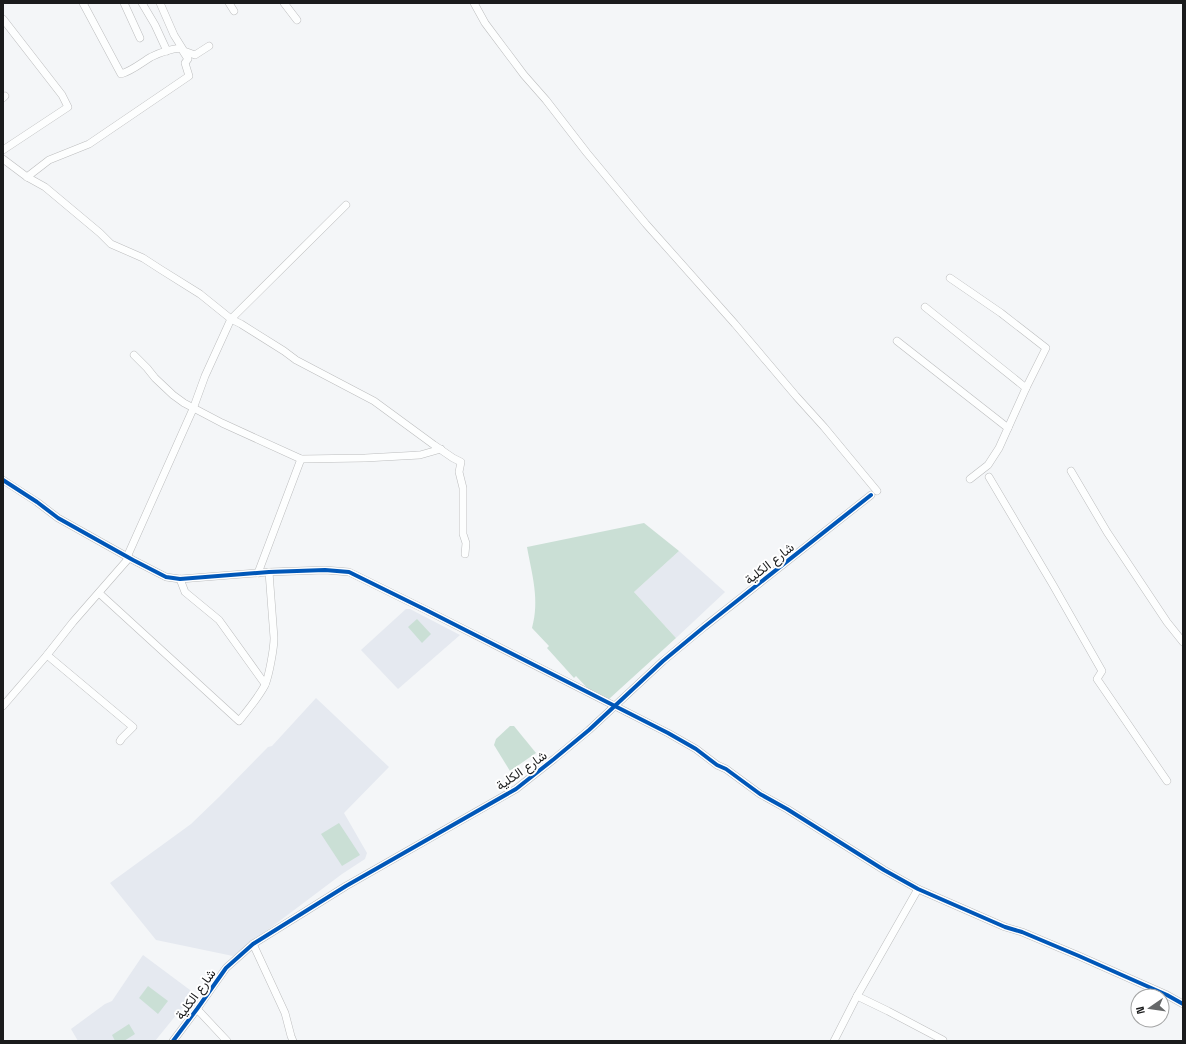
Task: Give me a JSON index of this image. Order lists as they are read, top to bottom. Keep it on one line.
{"streets":{"street":["شارع الكلية"]},"north":"left"}
